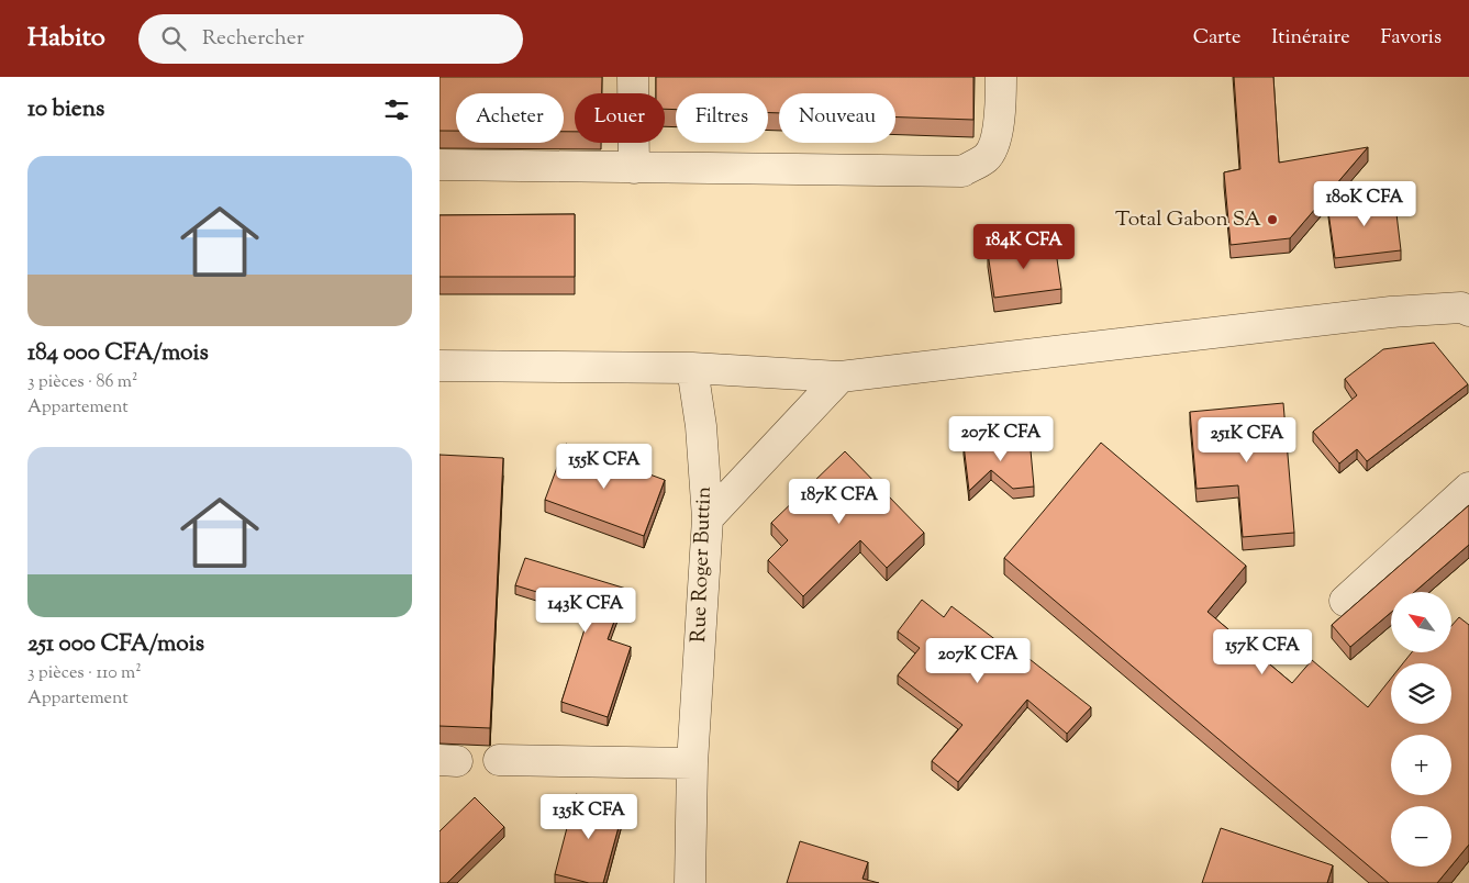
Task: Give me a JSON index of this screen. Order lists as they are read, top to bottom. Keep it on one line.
{"streets":{"street":["Rue Roger Buttin"]},"places":["Total Gabon SA"],"north":"top left","page":{"header":"Habito","search":"Rechercher","nav":["Carte","Itinéraire","Favoris"],"heading":"10 biens","chip":["Acheter","Louer","Filtres","Nouveau"],"list":[{"name":"184 000 CFA/mois","note":"3 pièces · 86 m² · Appartement"},{"name":"251 000 CFA/mois","note":"3 pièces · 110 m² · Appartement"}],"price":["180K CFA","184K CFA","207K CFA","251K CFA","155K CFA","187K CFA","143K CFA","157K CFA","207K CFA","135K CFA"],"map_buttons":["+","−"]}}
